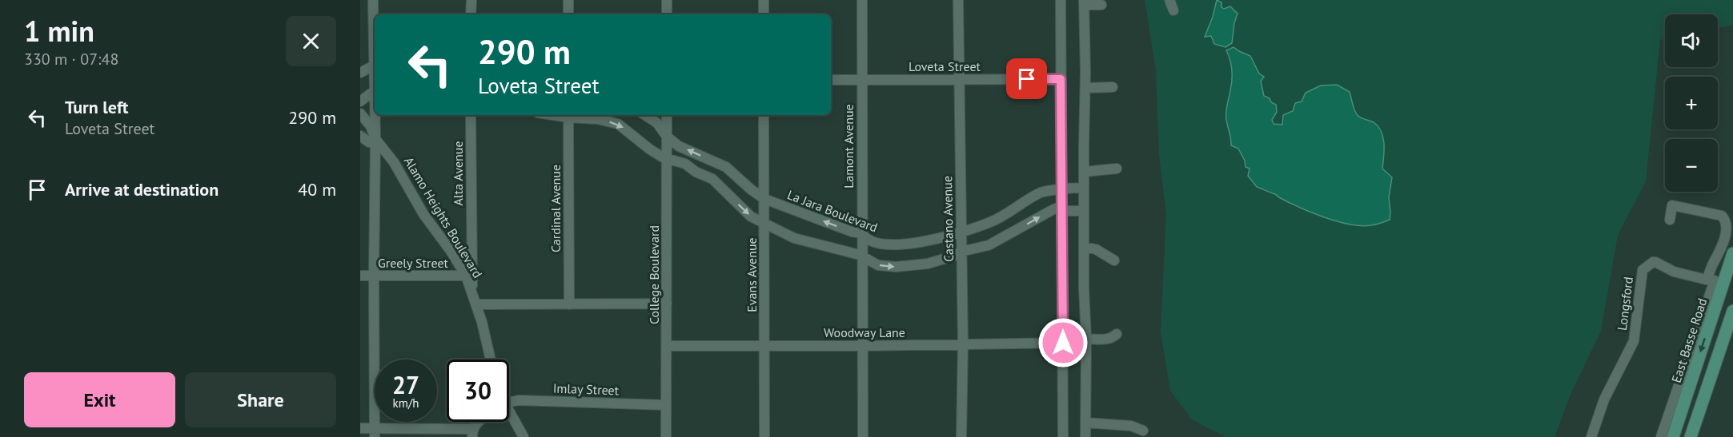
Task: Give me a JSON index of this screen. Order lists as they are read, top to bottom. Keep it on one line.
{"streets":{"main road":["East Basse Road"],"street":["Loveta Street","Lamont Avenue","Alta Avenue","Cardinal Avenue","La Jara Boulevard","Alamo Heights Boulevard","Castano Avenue","Greely Street","College Boulevard","Evans Avenue","Longsford","Woodway Lane","Imlay Street"]},"crossings":[["Loveta Street","Lamont Avenue"],["Loveta Street","Castano Avenue"],["Lamont Avenue","La Jara Boulevard"],["Lamont Avenue","Woodway Lane"],["Alta Avenue","Alamo Heights Boulevard"],["La Jara Boulevard","Castano Avenue"],["La Jara Boulevard","College Boulevard"],["La Jara Boulevard","Evans Avenue"],["Alamo Heights Boulevard","Greely Street"],["Castano Avenue","Woodway Lane"],["College Boulevard","Woodway Lane"],["College Boulevard","Imlay Street"],["Evans Avenue","Woodway Lane"],["Longsford","East Basse Road"]],"page":{"heading":["1 min","330 m · 07:48"],"map_buttons":["+","−"],"turn":["290 m","Loveta Street"],"list":[{"name":"Turn left","note":"Loveta Street","value":"290 m"},{"name":"Arrive at destination","value":"40 m"}],"speed":"27 km/h","limit":"30","buttons":["Exit","Share"]}}
